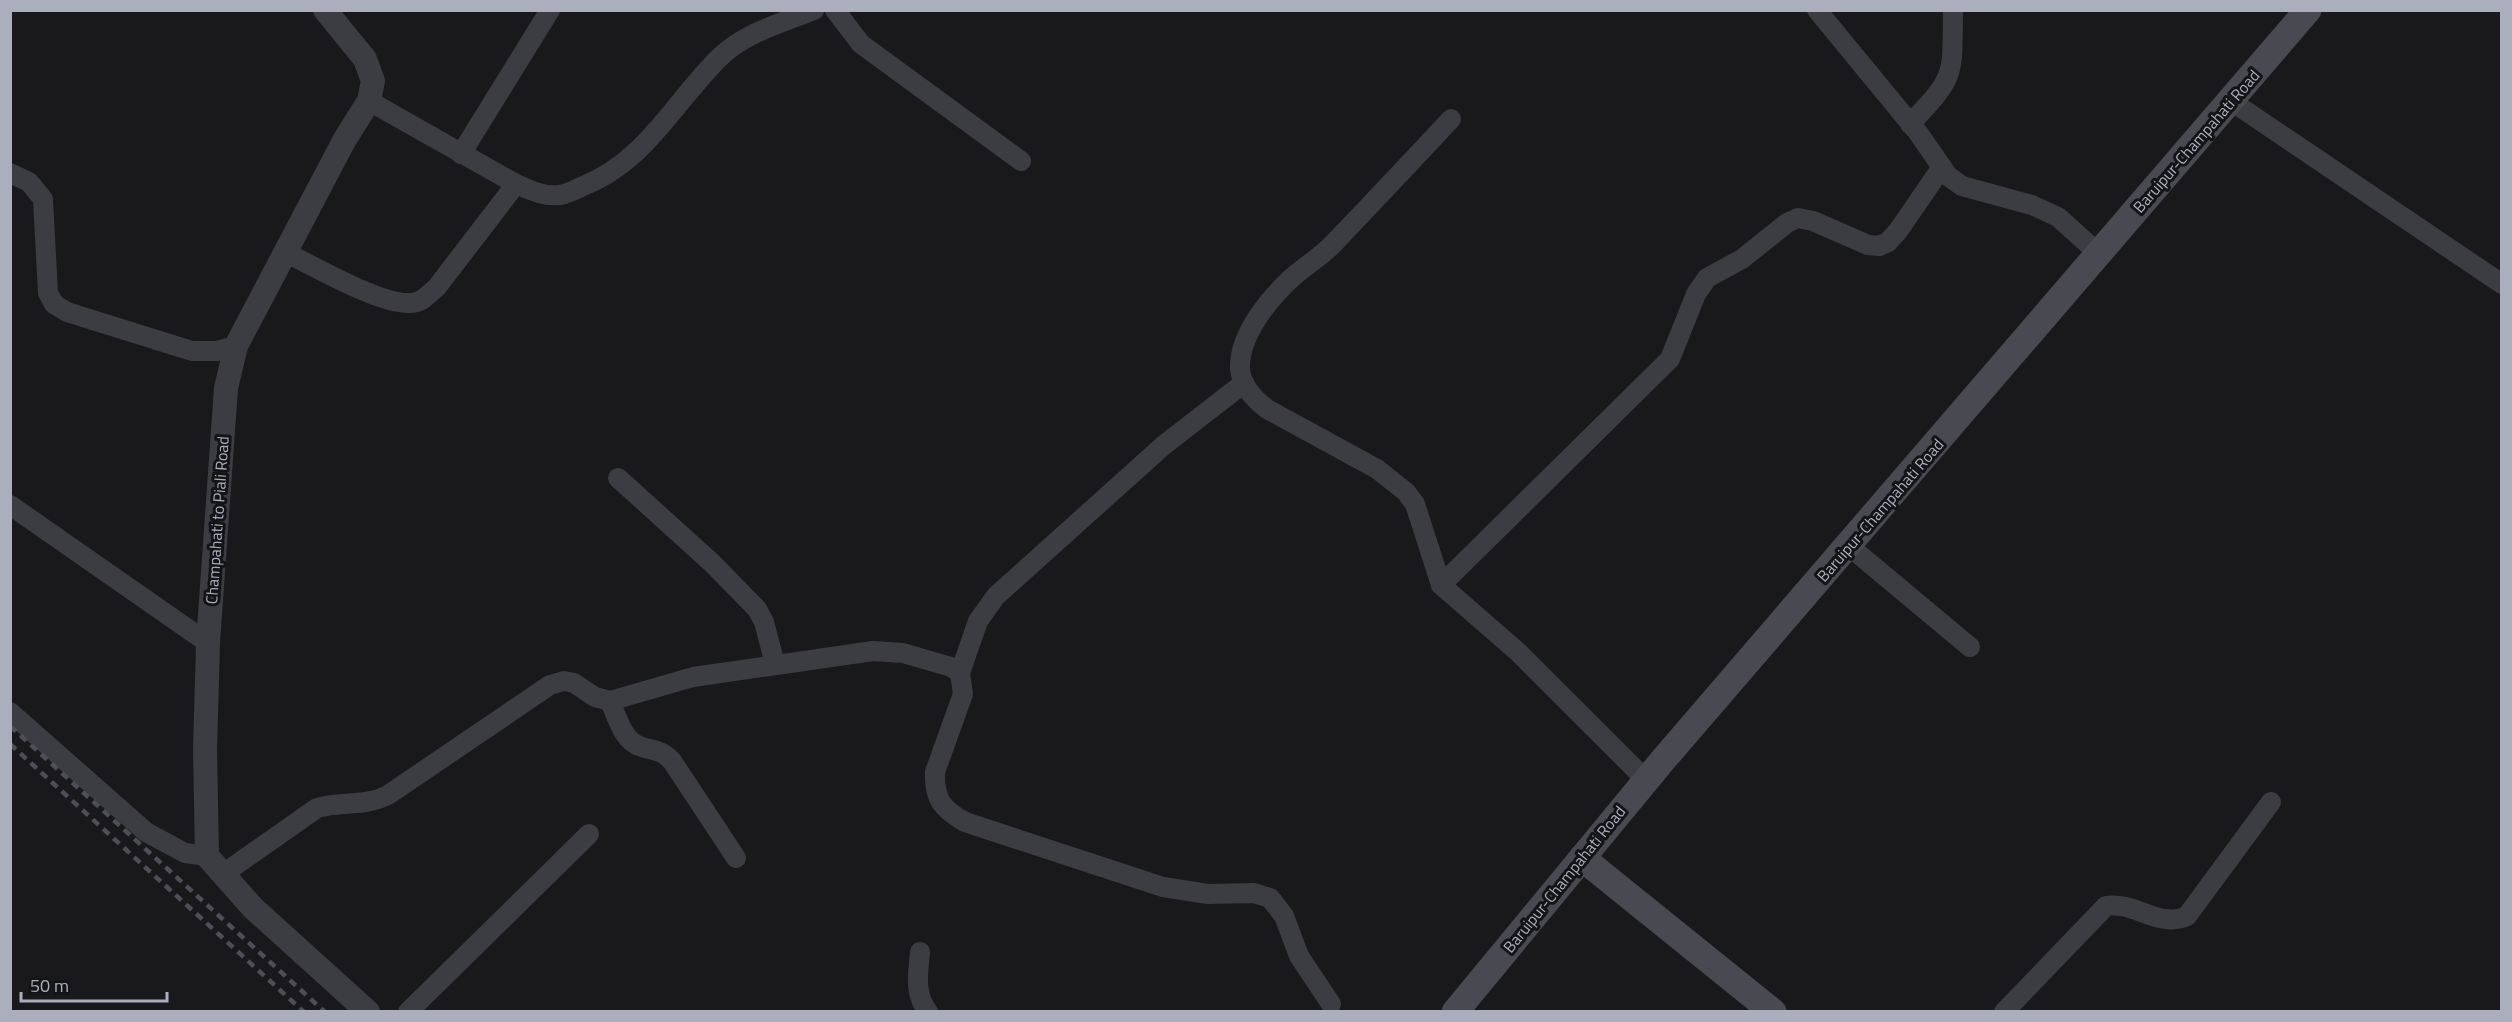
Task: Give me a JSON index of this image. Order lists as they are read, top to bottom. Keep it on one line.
{"streets":{"main road":["Baruipur-Champahati Road"],"street":["Champahati to Piali Road"]},"scale_bar":"50 m"}
